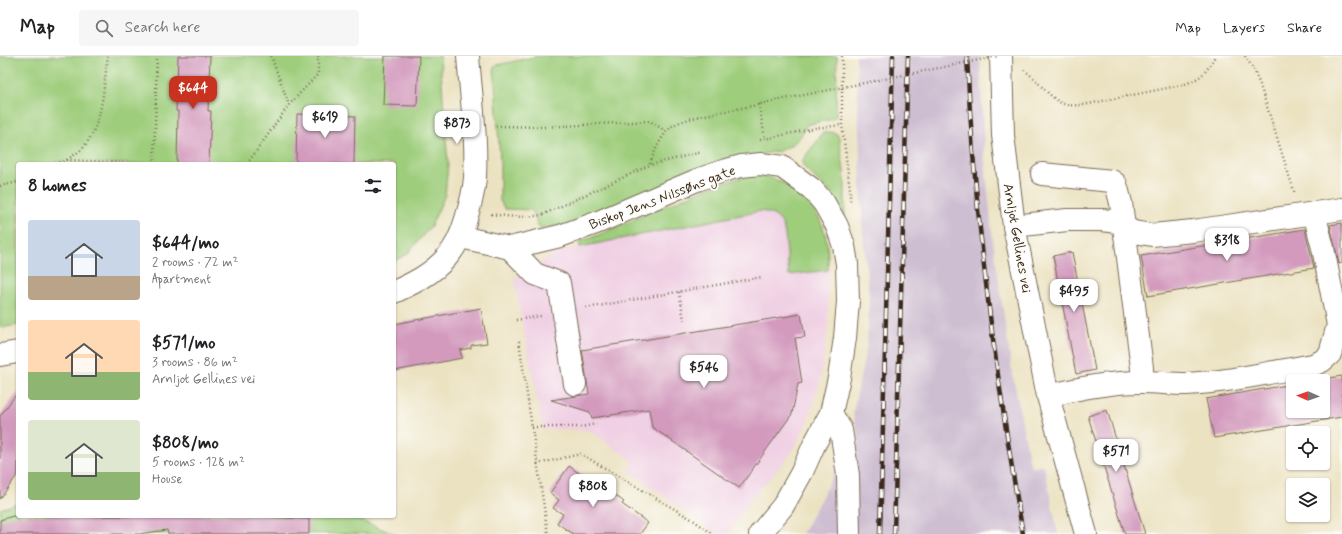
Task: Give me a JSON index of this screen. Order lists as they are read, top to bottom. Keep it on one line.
{"streets":{"street":["Biskop Jens Nilssøns gate","Arnljot Gellines vei"]},"north":"left","page":{"header":"Map","search":"Search here","nav":["Map","Layers","Share"],"price":["$644","$619","$873","$318","$495","$546","$571","$808"],"heading":"8 homes","list":[{"name":"$644/mo","note":"2 rooms · 72 m² · Apartment"},{"name":"$571/mo","note":"3 rooms · 86 m² · Arnljot Gellines vei"},{"name":"$808/mo","note":"5 rooms · 128 m² · House"}]}}
